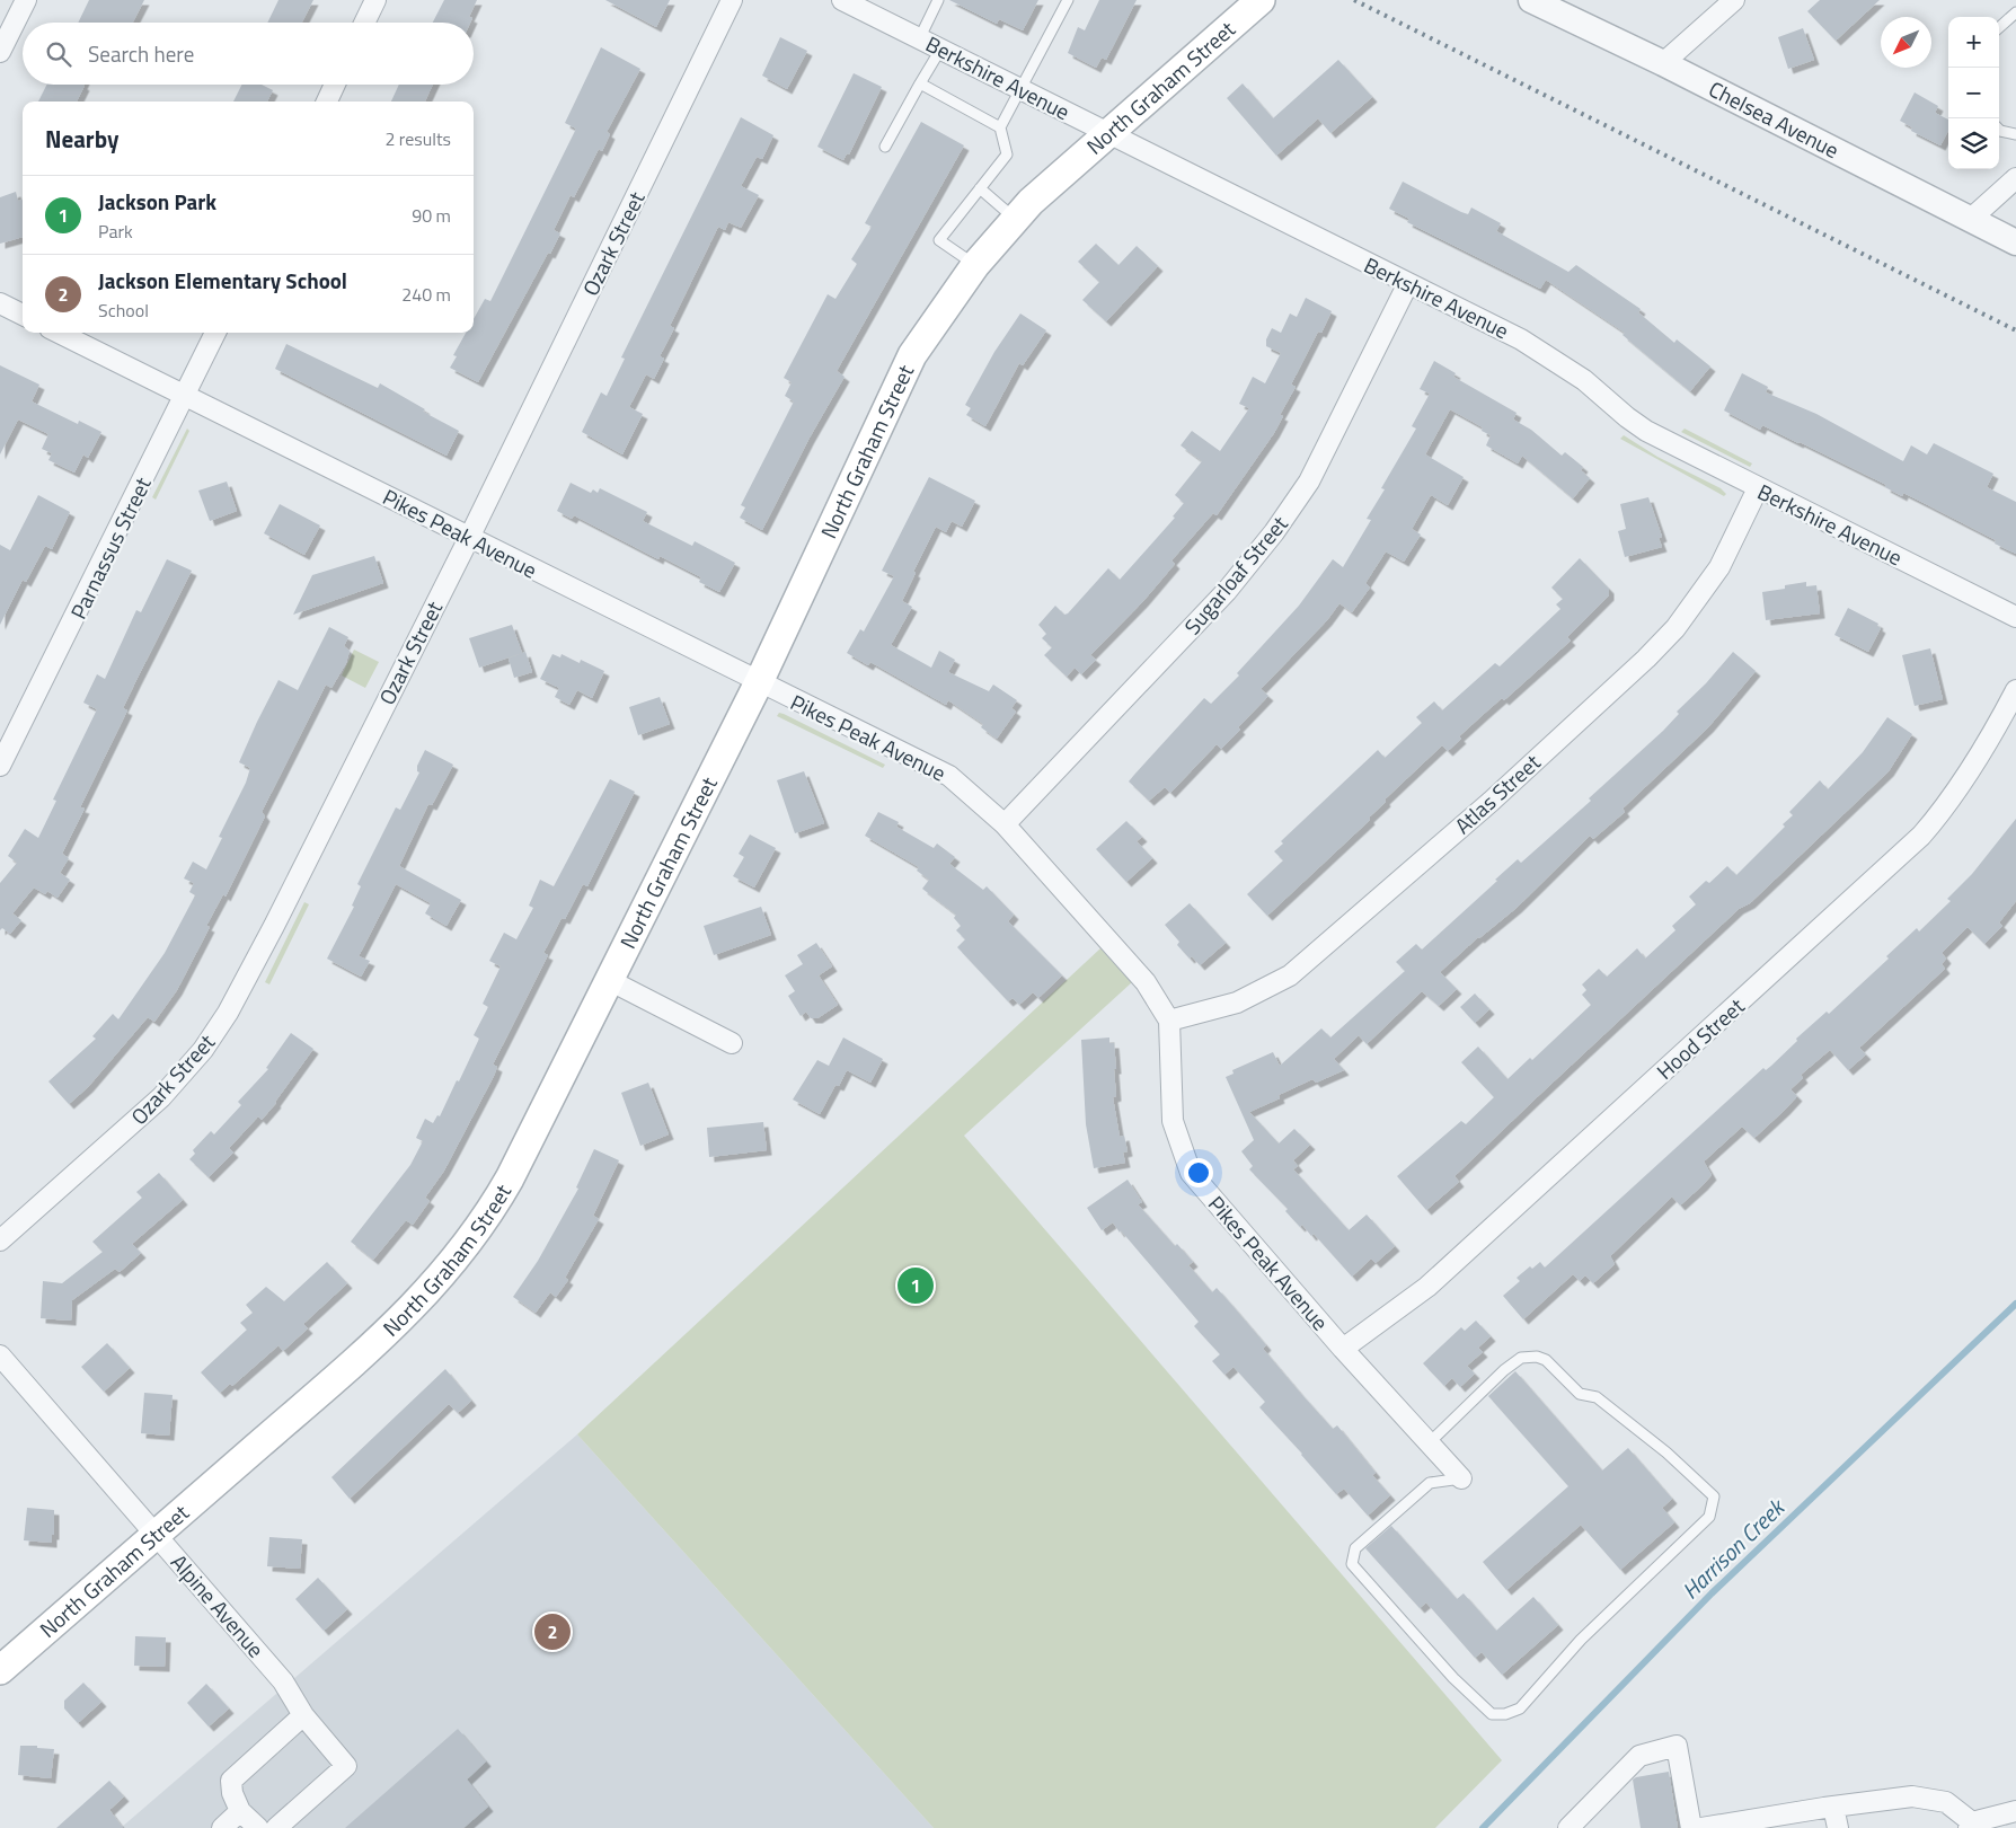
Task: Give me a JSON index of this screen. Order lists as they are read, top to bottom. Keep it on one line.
{"streets":{"main road":["North Graham Street"],"street":["Berkshire Avenue","Chelsea Avenue","Ozark Street","Pikes Peak Avenue","Parnassus Street","Sugarloaf Street","Atlas Street","Hood Street","Alpine Avenue"]},"crossings":[["Berkshire Avenue","North Graham Street"],["Berkshire Avenue","Sugarloaf Street"],["Berkshire Avenue","Atlas Street"],["North Graham Street","Pikes Peak Avenue"],["North Graham Street","Alpine Avenue"],["Ozark Street","Pikes Peak Avenue"],["Pikes Peak Avenue","Parnassus Street"],["Pikes Peak Avenue","Sugarloaf Street"],["Pikes Peak Avenue","Atlas Street"],["Pikes Peak Avenue","Hood Street"]],"water":["Harrison Creek"],"north":"bottom left","page":{"map_buttons":["+","−"],"search":"Search here","heading":["Nearby","2 results"],"list":[{"mark":"1","name":"Jackson Park","note":"Park","value":"90 m"},{"mark":"2","name":"Jackson Elementary School","note":"School","value":"240 m"}],"pins":["1","2"]}}
